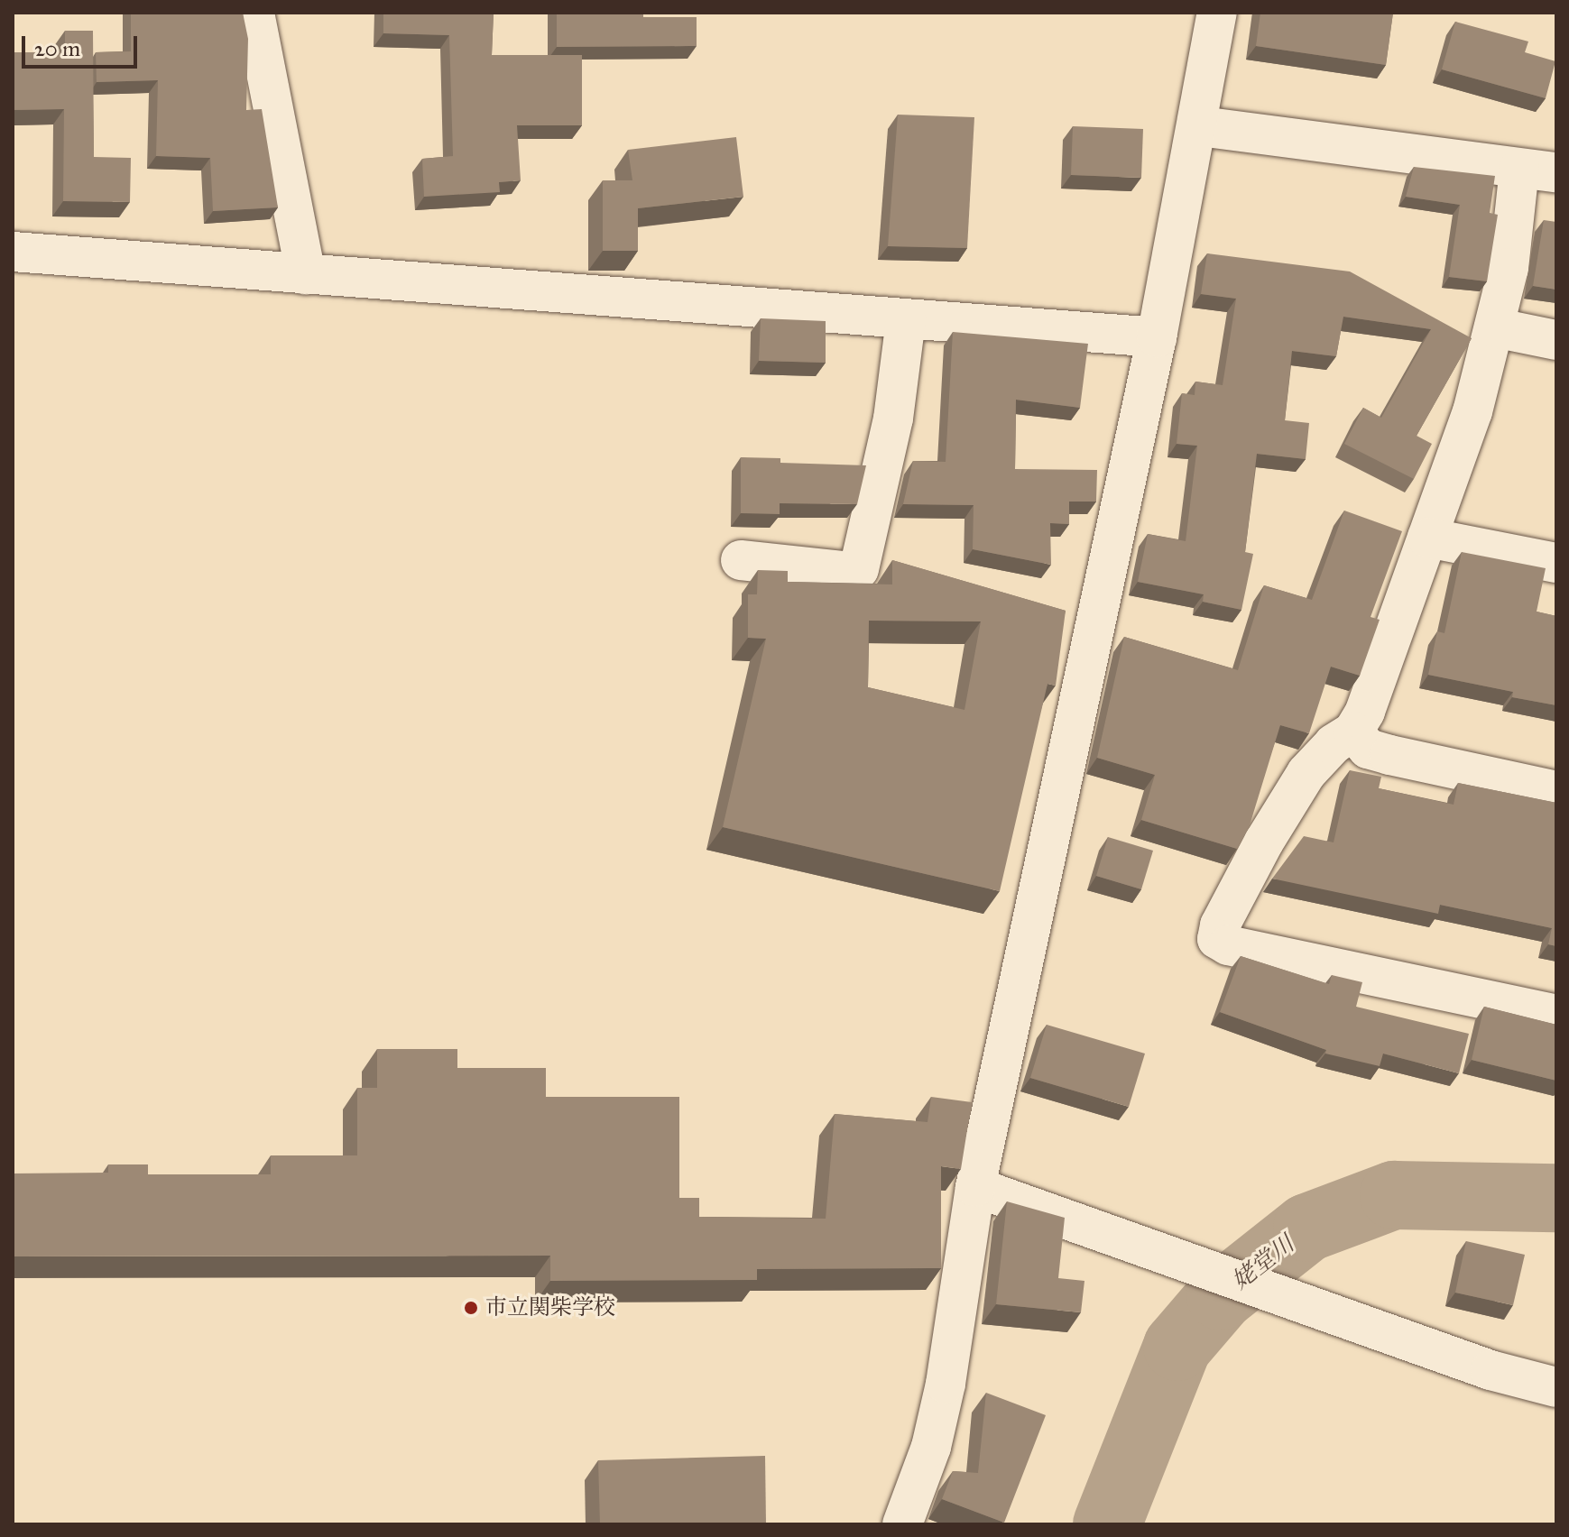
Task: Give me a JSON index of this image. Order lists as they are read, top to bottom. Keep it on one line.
{"water":["姥堂川"],"places":["市立関柴学校"],"scale_bar":"20 m"}
